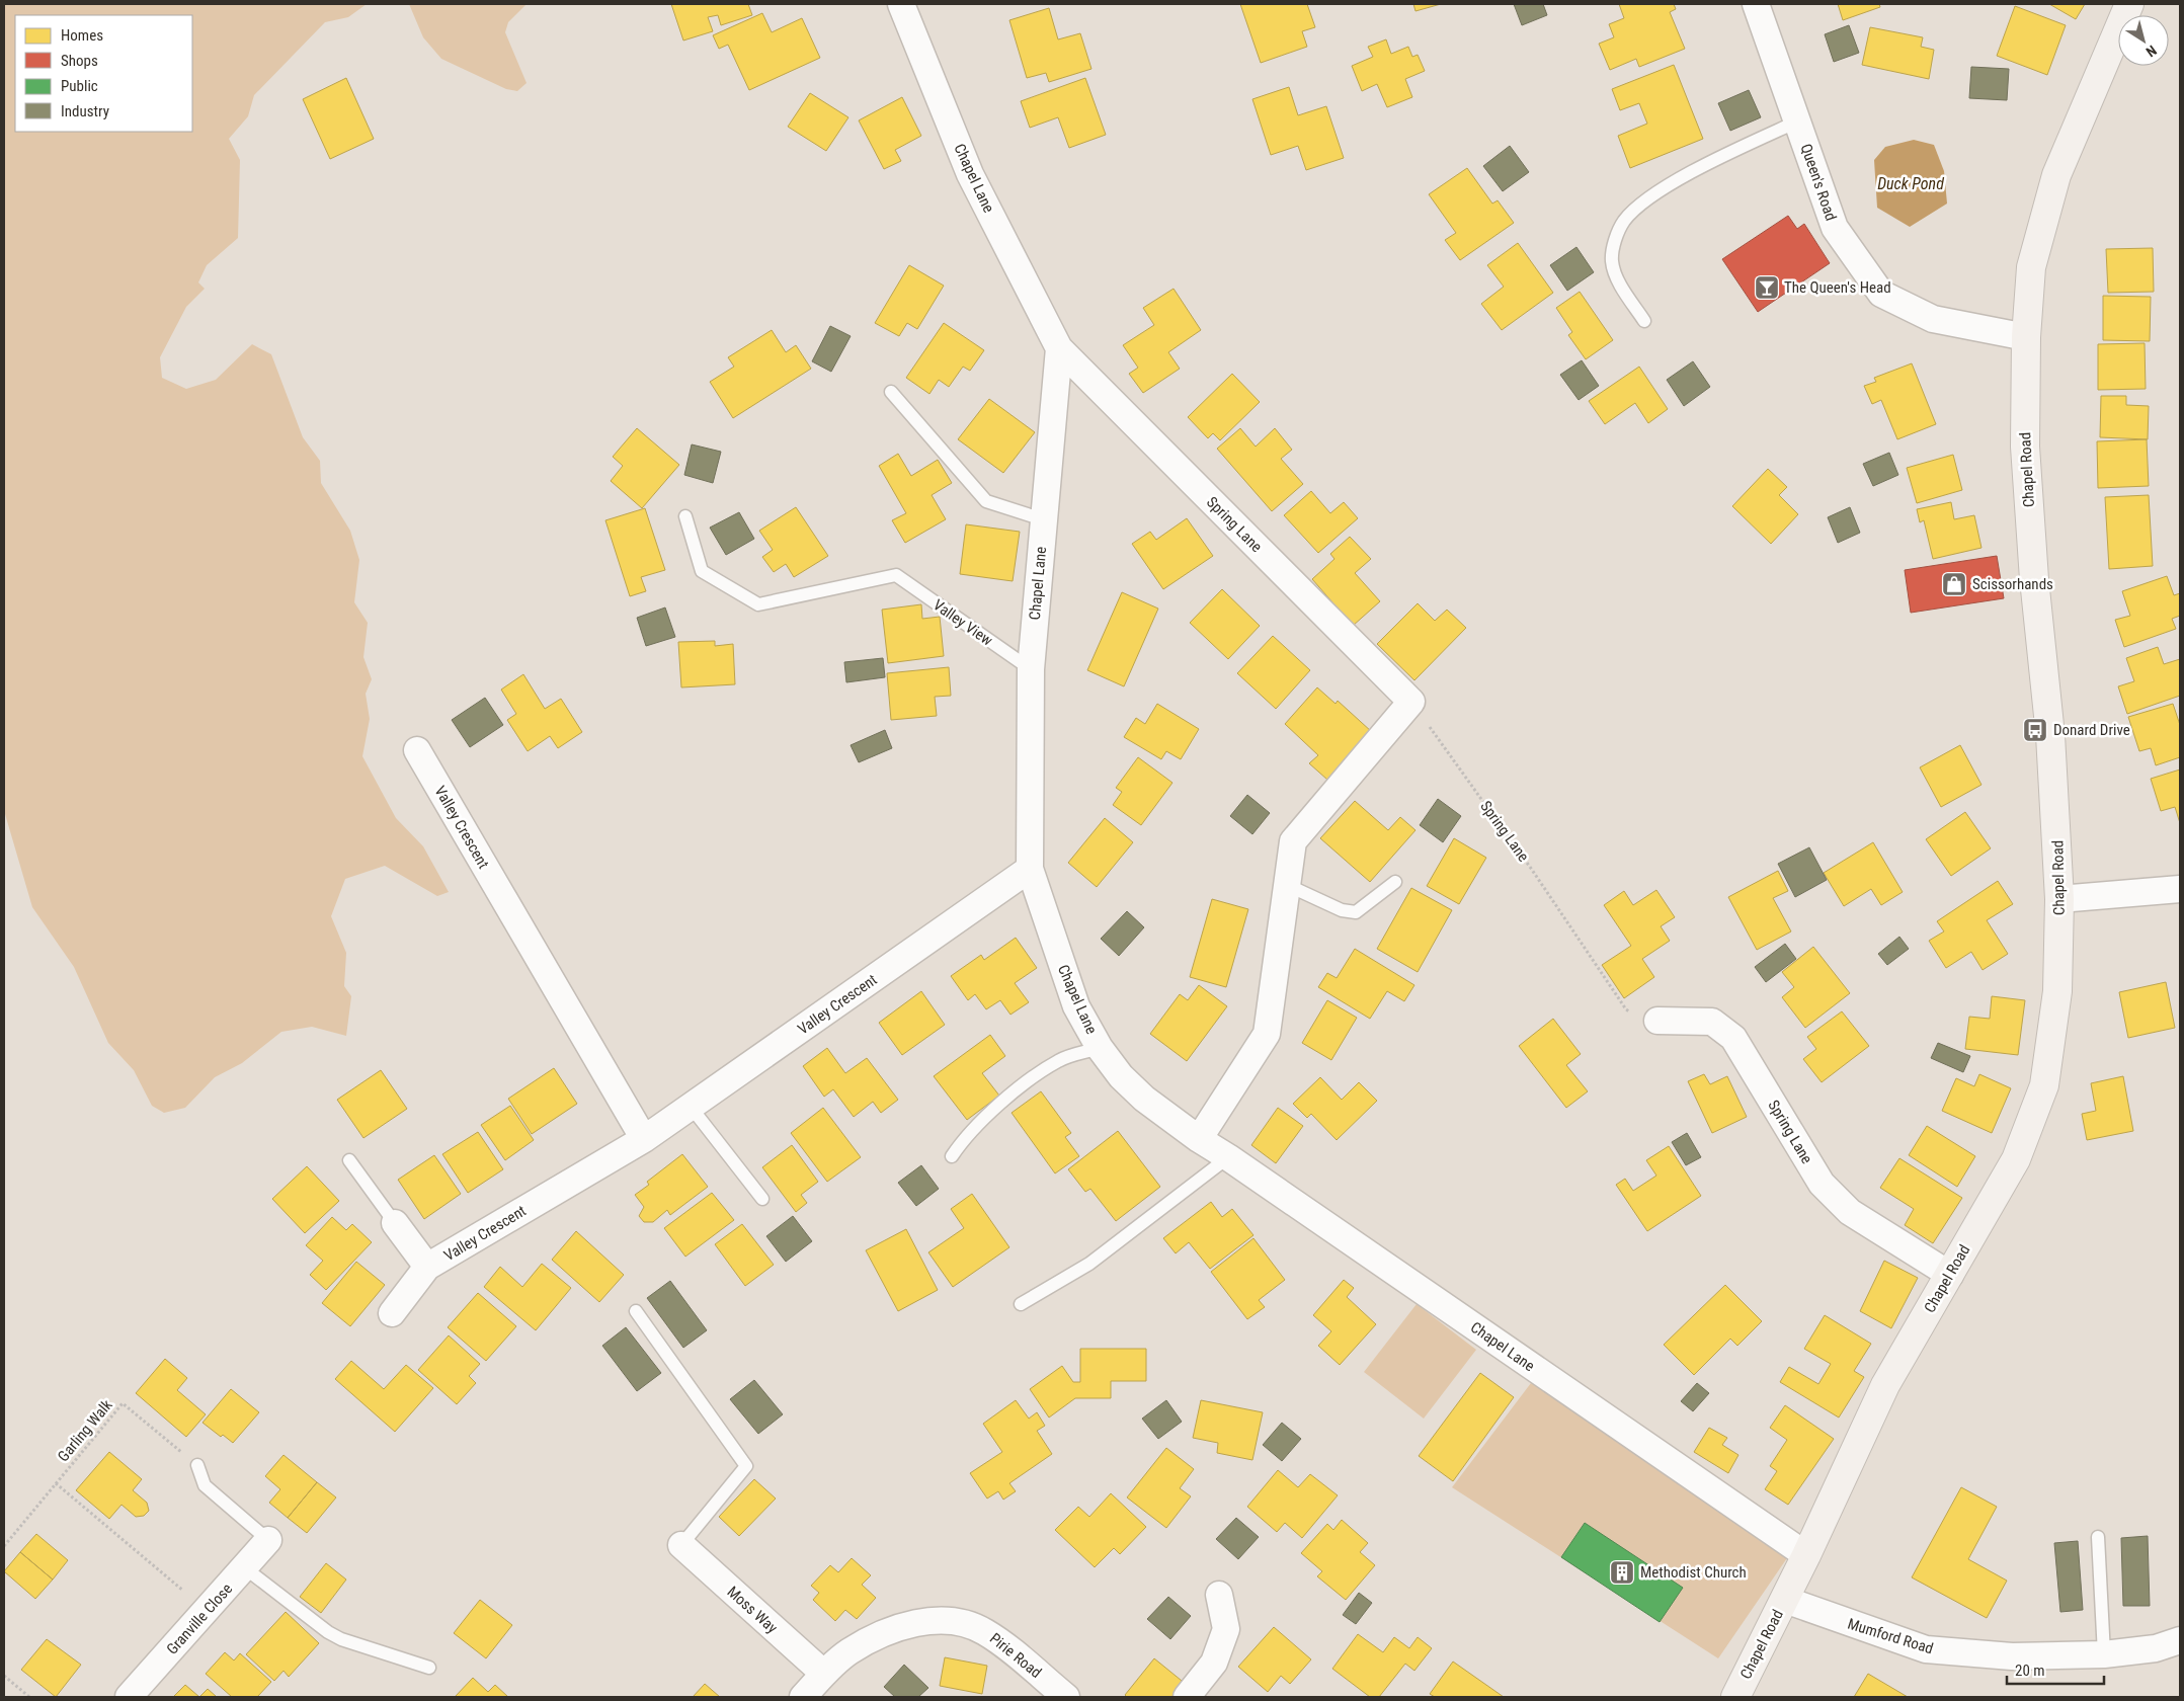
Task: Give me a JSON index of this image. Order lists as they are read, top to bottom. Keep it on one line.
{"streets":{"street":["Chapel Lane","Queen's Road","Chapel Road","Spring Lane","Valley Crescent","Moss Way","Granville Close","Mumford Road","Pirie Road"],"lane":["Valley View"],"path":["Garling Walk"]},"crossings":[["Chapel Lane","Chapel Road"],["Chapel Lane","Spring Lane"],["Chapel Lane","Valley View"],["Chapel Lane","Valley Crescent"],["Queen's Road","Chapel Road"],["Chapel Road","Spring Lane"],["Chapel Road","Mumford Road"],["Moss Way","Pirie Road"]],"water":["Duck Pond"],"places":{"bar":["The Queen's Head"],"shop":["Scissorhands"],"bus stop":["Donard Drive"],"building":["Methodist Church"]},"legend":["Homes","Shops","Public","Industry"],"scale_bar":"20 m","north":"bottom right"}
